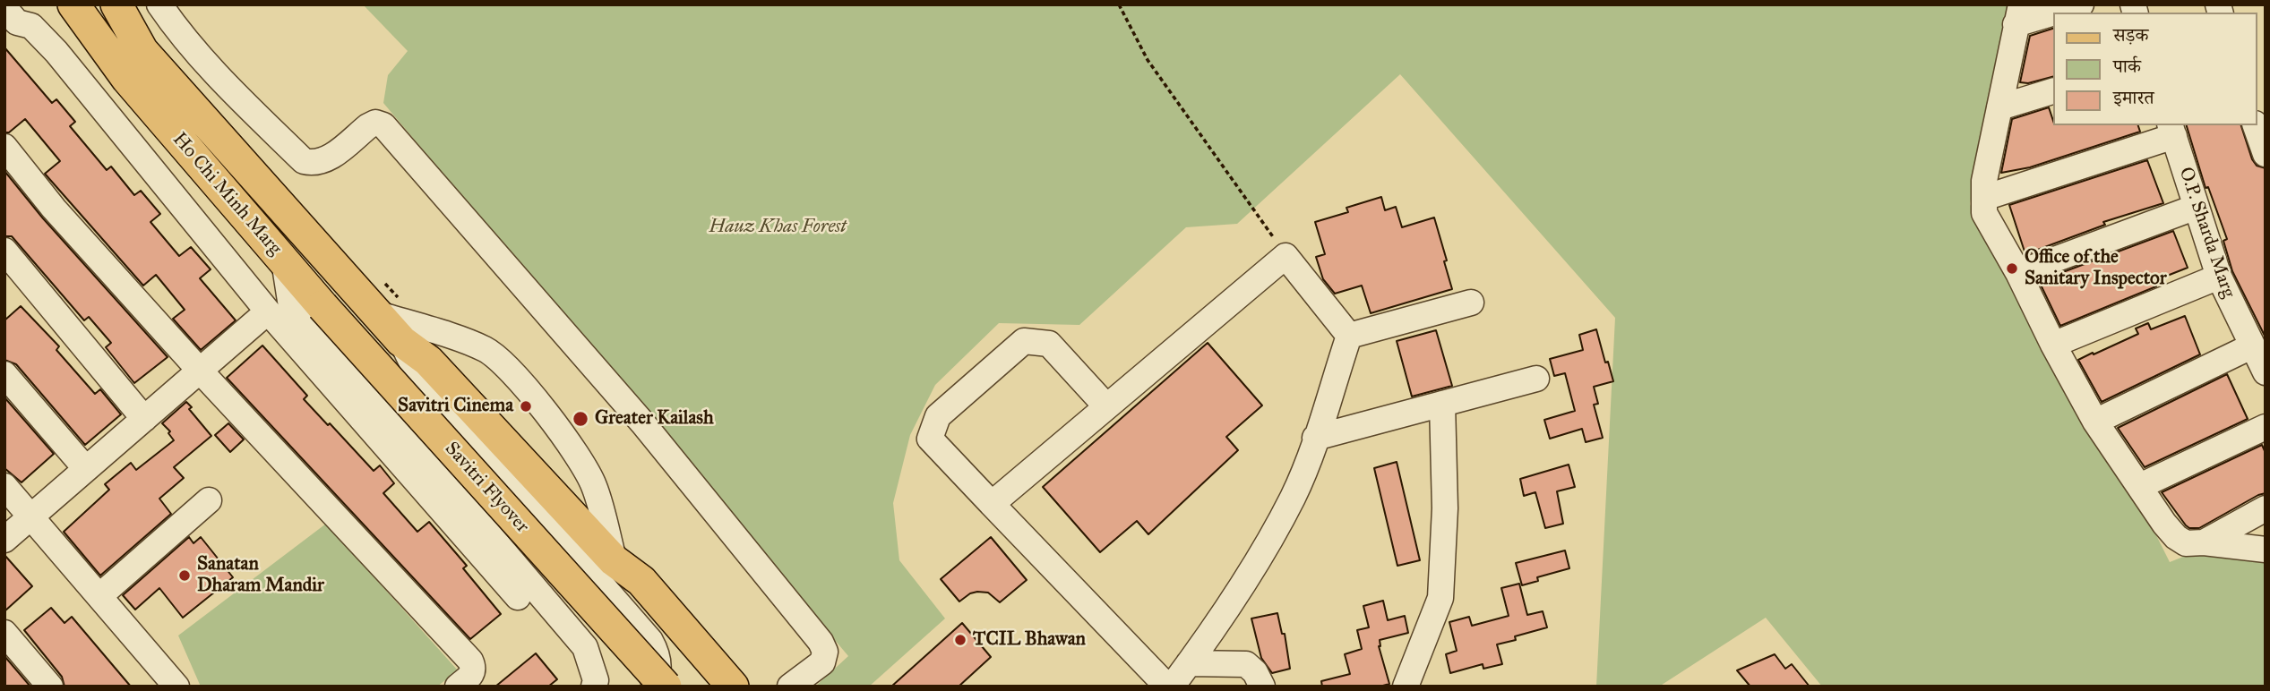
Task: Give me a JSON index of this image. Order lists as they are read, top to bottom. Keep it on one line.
{"streets":{"main road":["Ho Chi Minh Marg","Savitri Flyover"],"street":["O.P. Sharda Marg"]},"crossings":[["Ho Chi Minh Marg","Savitri Flyover"]],"parks":["Hauz Khas Forest"],"places":["Office of the Sanitary Inspector","Savitri Cinema","Greater Kailash","Sanatan Dharam Mandir","TCIL Bhawan"],"legend":["सड़क","पार्क","इमारत"]}
